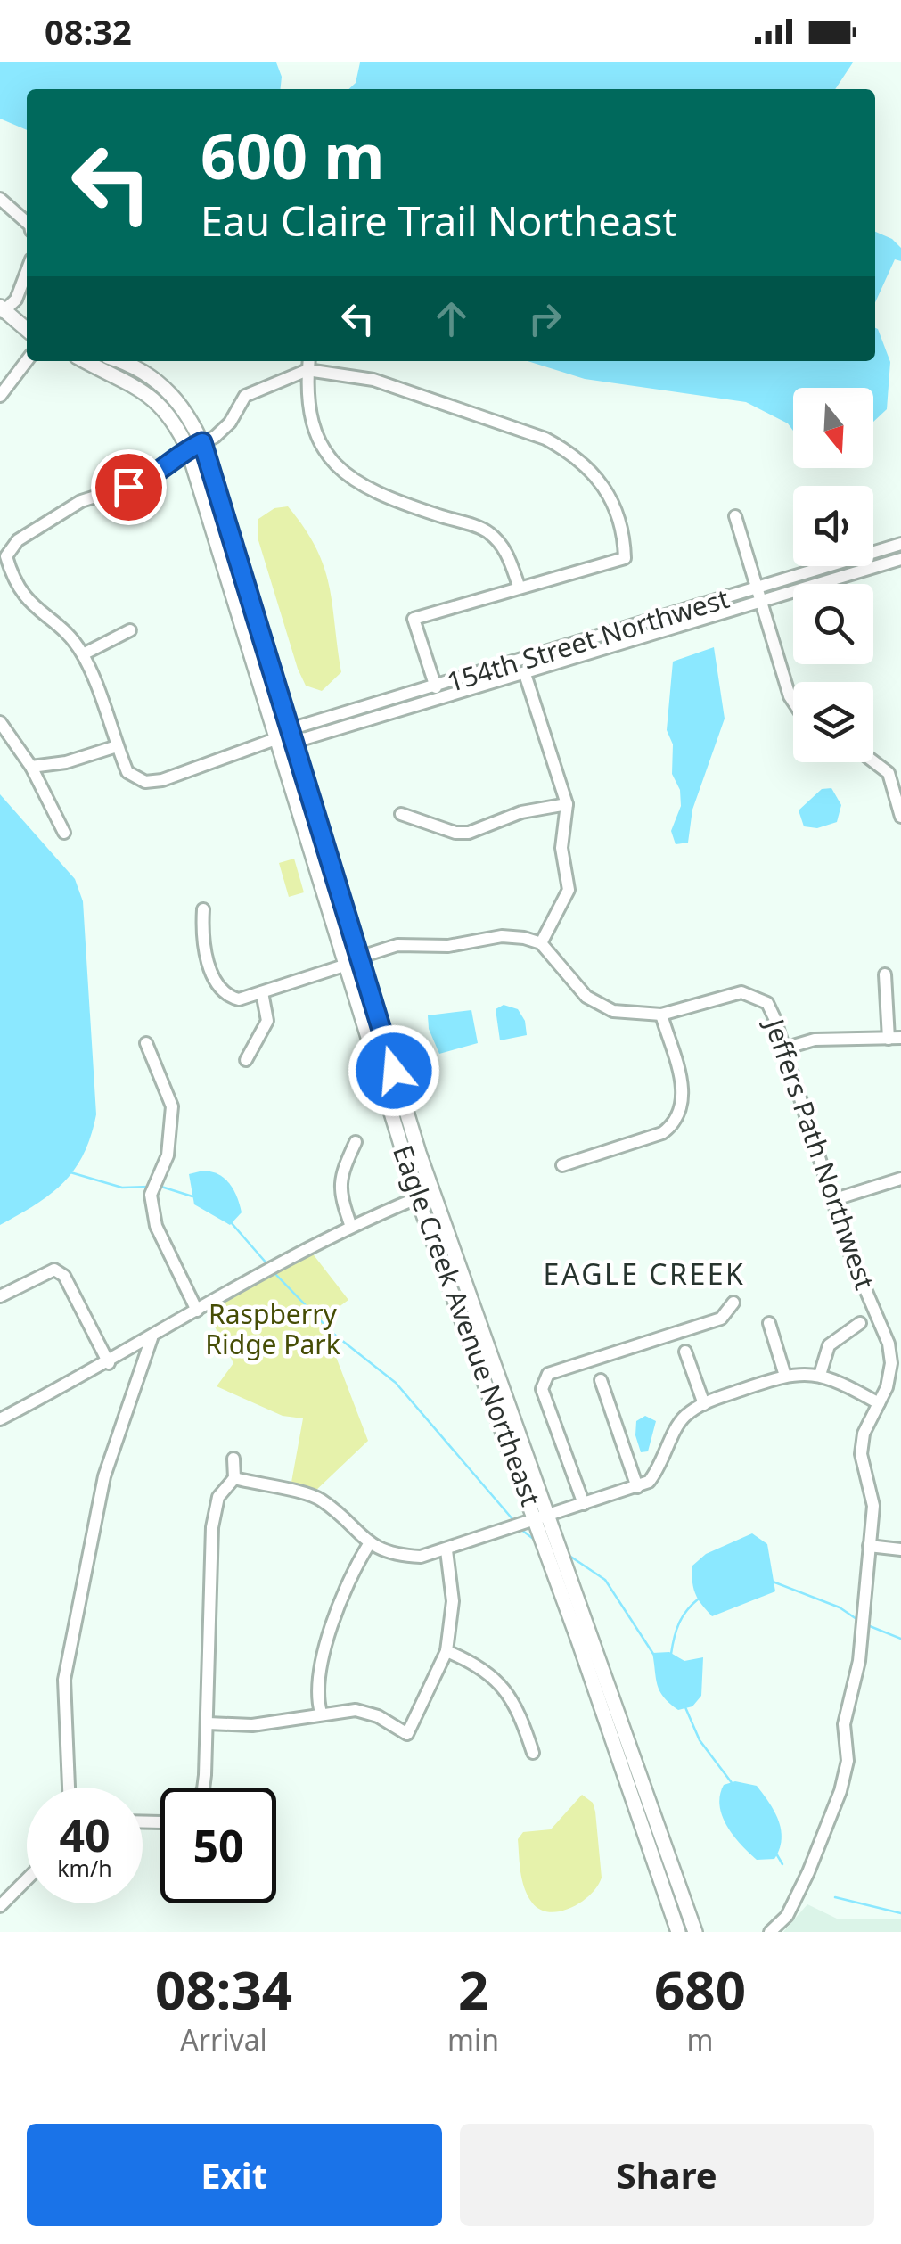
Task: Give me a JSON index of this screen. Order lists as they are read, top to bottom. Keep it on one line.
{"streets":{"main road":["Eagle Creek Avenue Northeast"],"street":["154th Street Northwest","Jeffers Path Northwest"]},"crossings":[["154th Street Northwest","Eagle Creek Avenue Northeast"]],"districts":["EAGLE CREEK"],"parks":["Raspberry Ridge Park"],"north":"bottom","page":{"status":"08:32","turn":["600 m","Eau Claire Trail Northeast"],"speed":"40 km/h","limit":"50","eta":["08:34","Arrival","2","min","680","m"],"buttons":["Exit","Share"]}}
